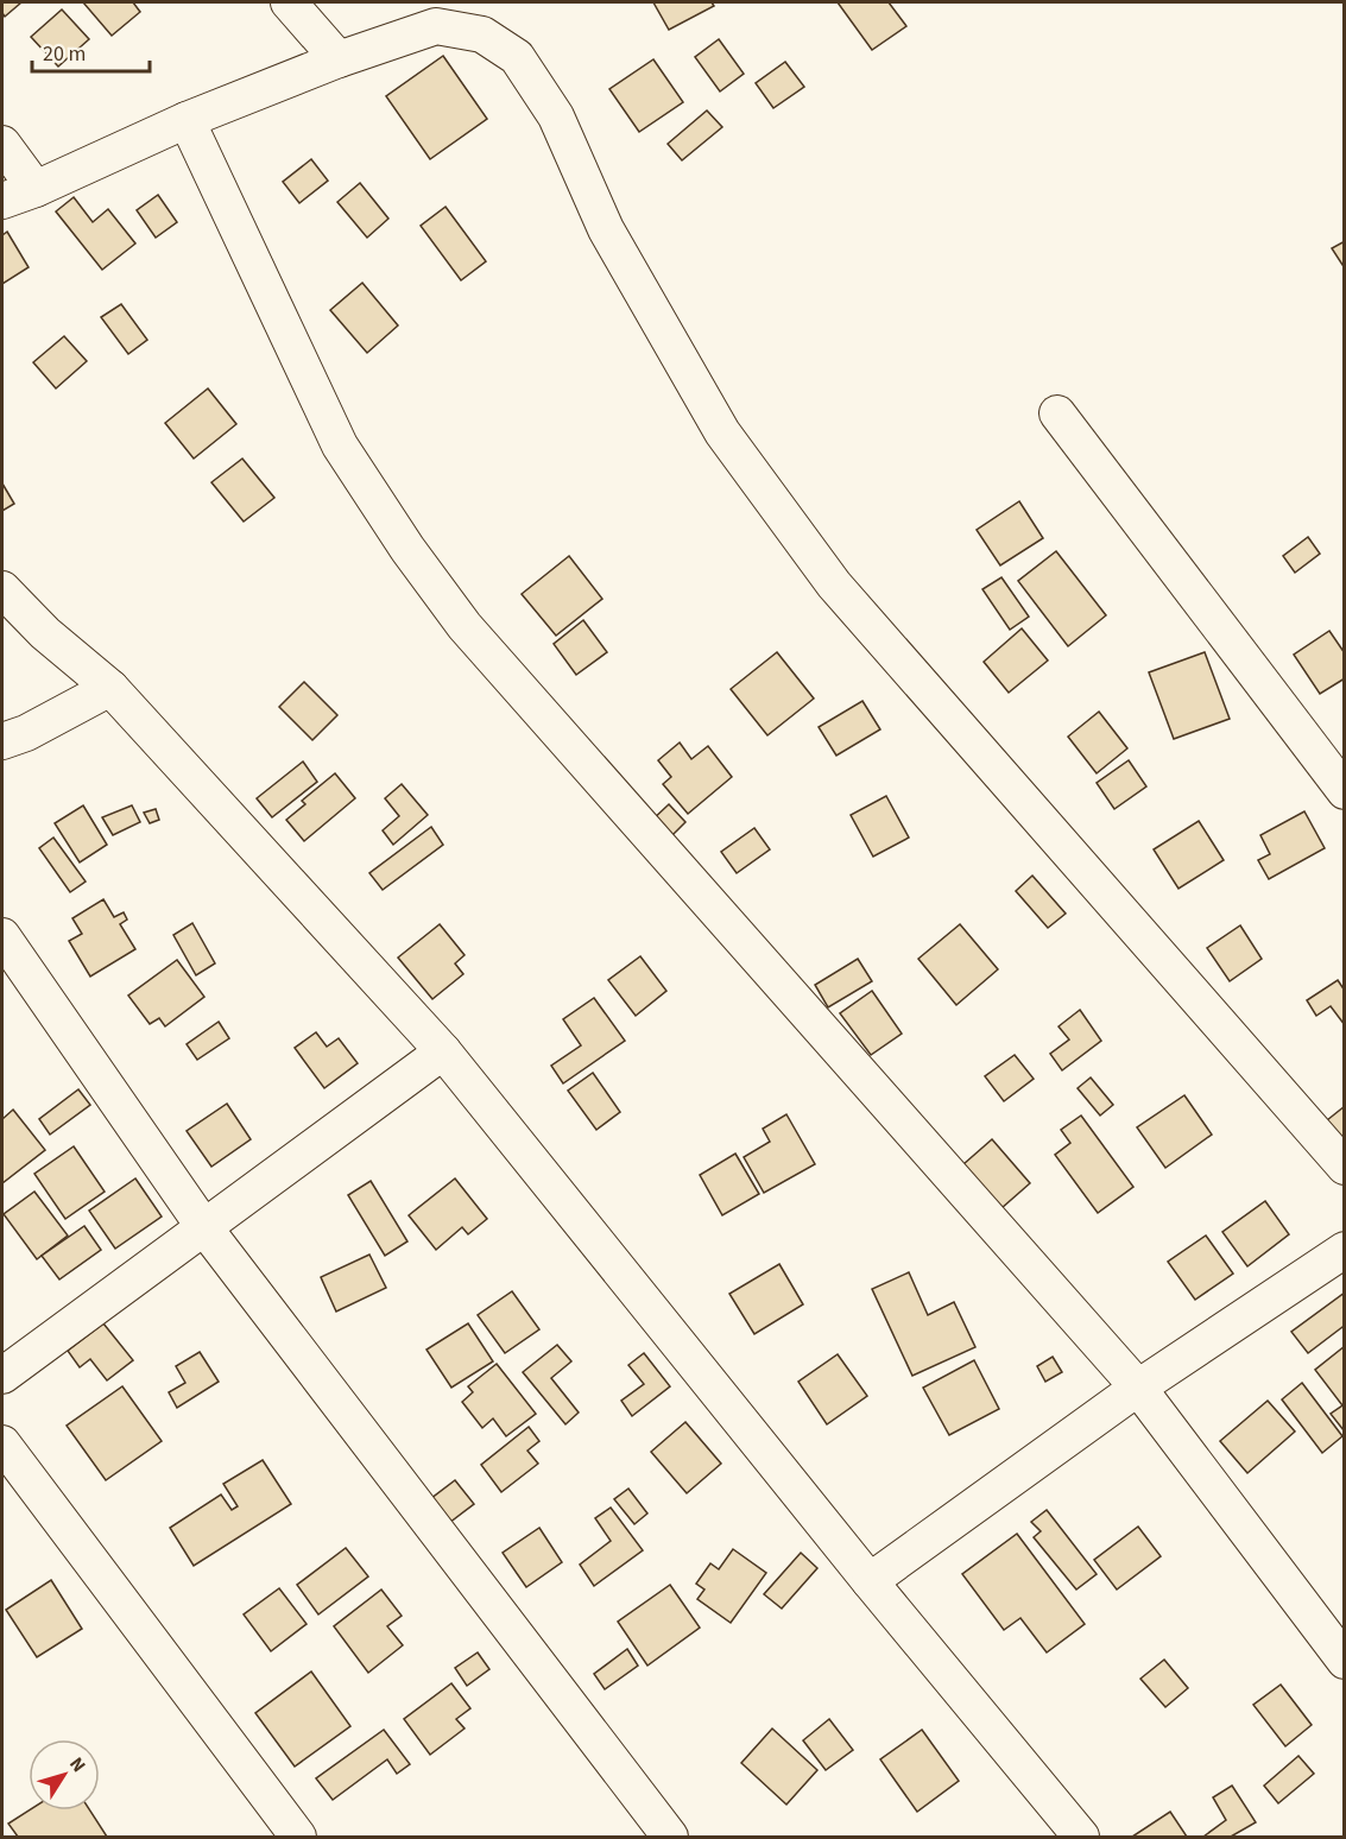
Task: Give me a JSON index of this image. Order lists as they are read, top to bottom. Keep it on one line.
{"scale_bar":"20 m","north":"top right"}
